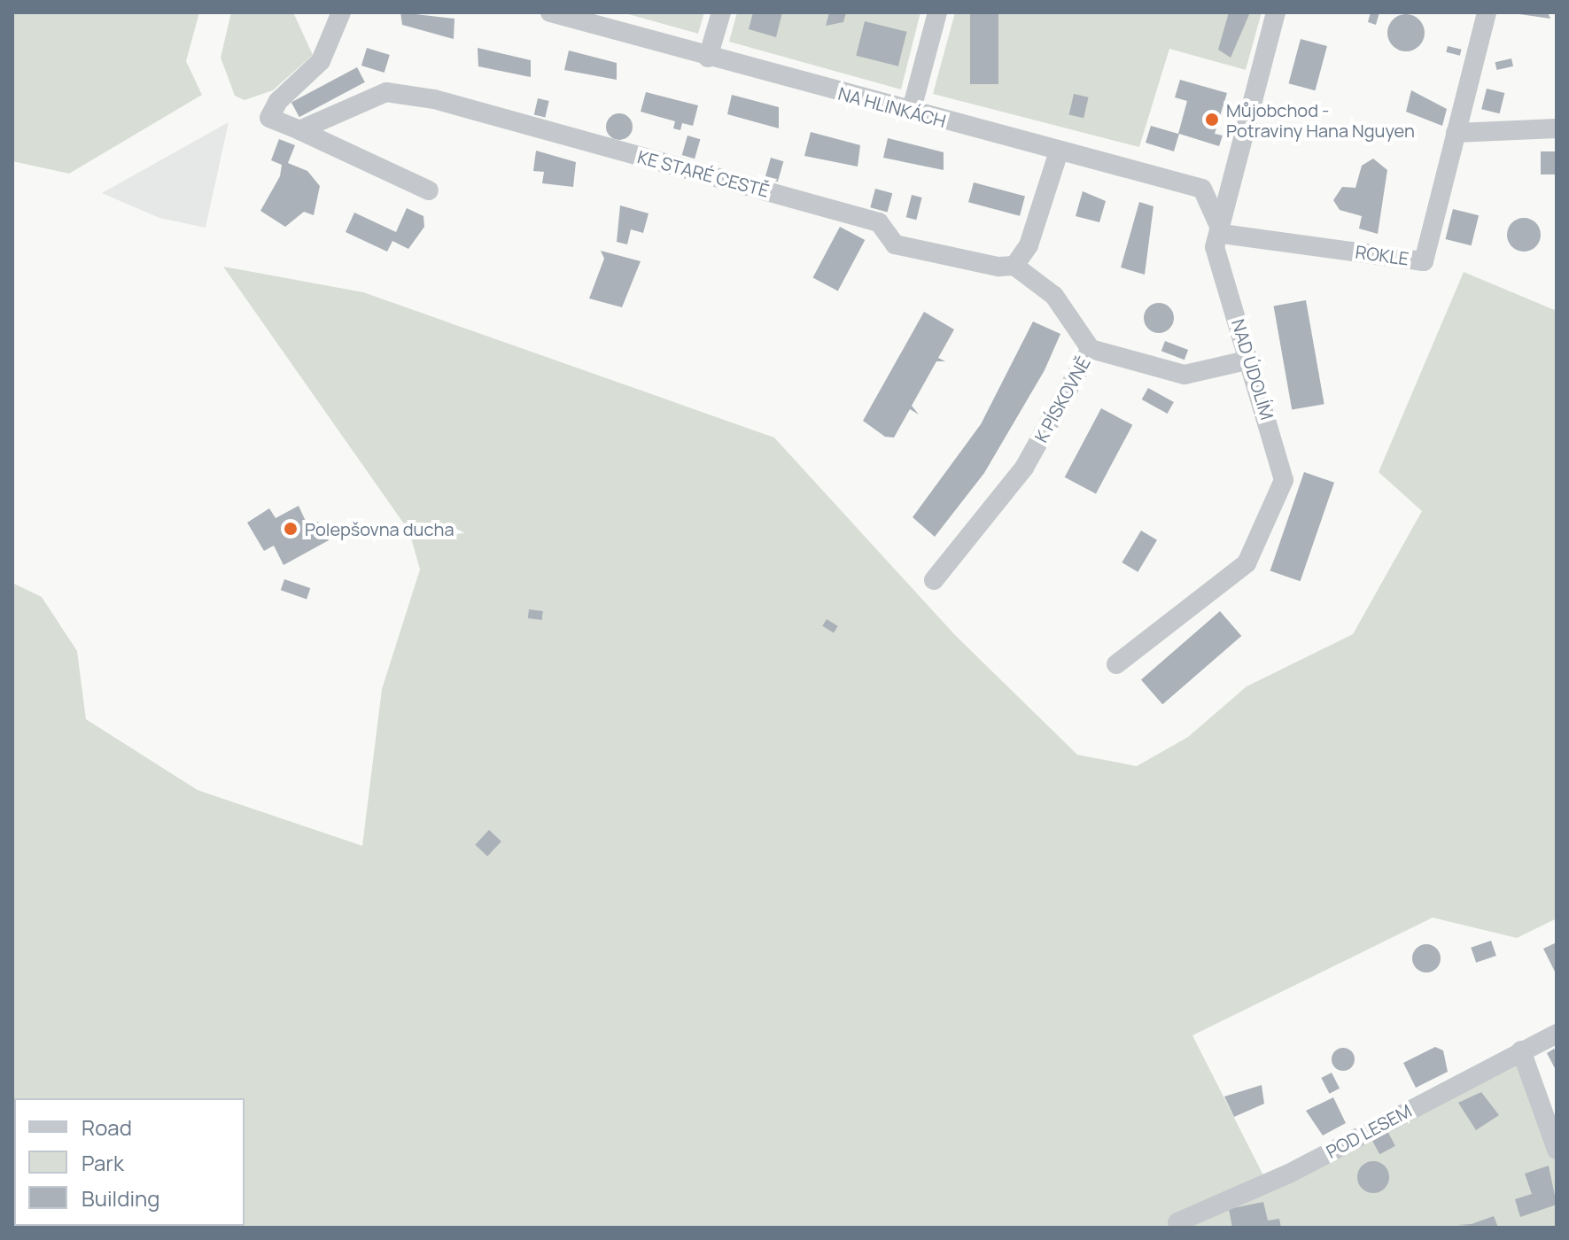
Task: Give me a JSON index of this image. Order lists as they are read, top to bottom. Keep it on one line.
{"streets":{"street":["NA HLINKÁCH","KE STARÉ CESTĚ","ROKLE","NAD ÚDOLÍM","K PÍSKOVNĚ","POD LESEM"]},"crossings":[["NA HLINKÁCH","ROKLE"],["NA HLINKÁCH","NAD ÚDOLÍM"],["ROKLE","NAD ÚDOLÍM"],["NAD ÚDOLÍM","K PÍSKOVNĚ"]],"places":["Můjobchod - Potraviny Hana Nguyen","Polepšovna ducha"],"legend":["Road","Park","Building"]}
